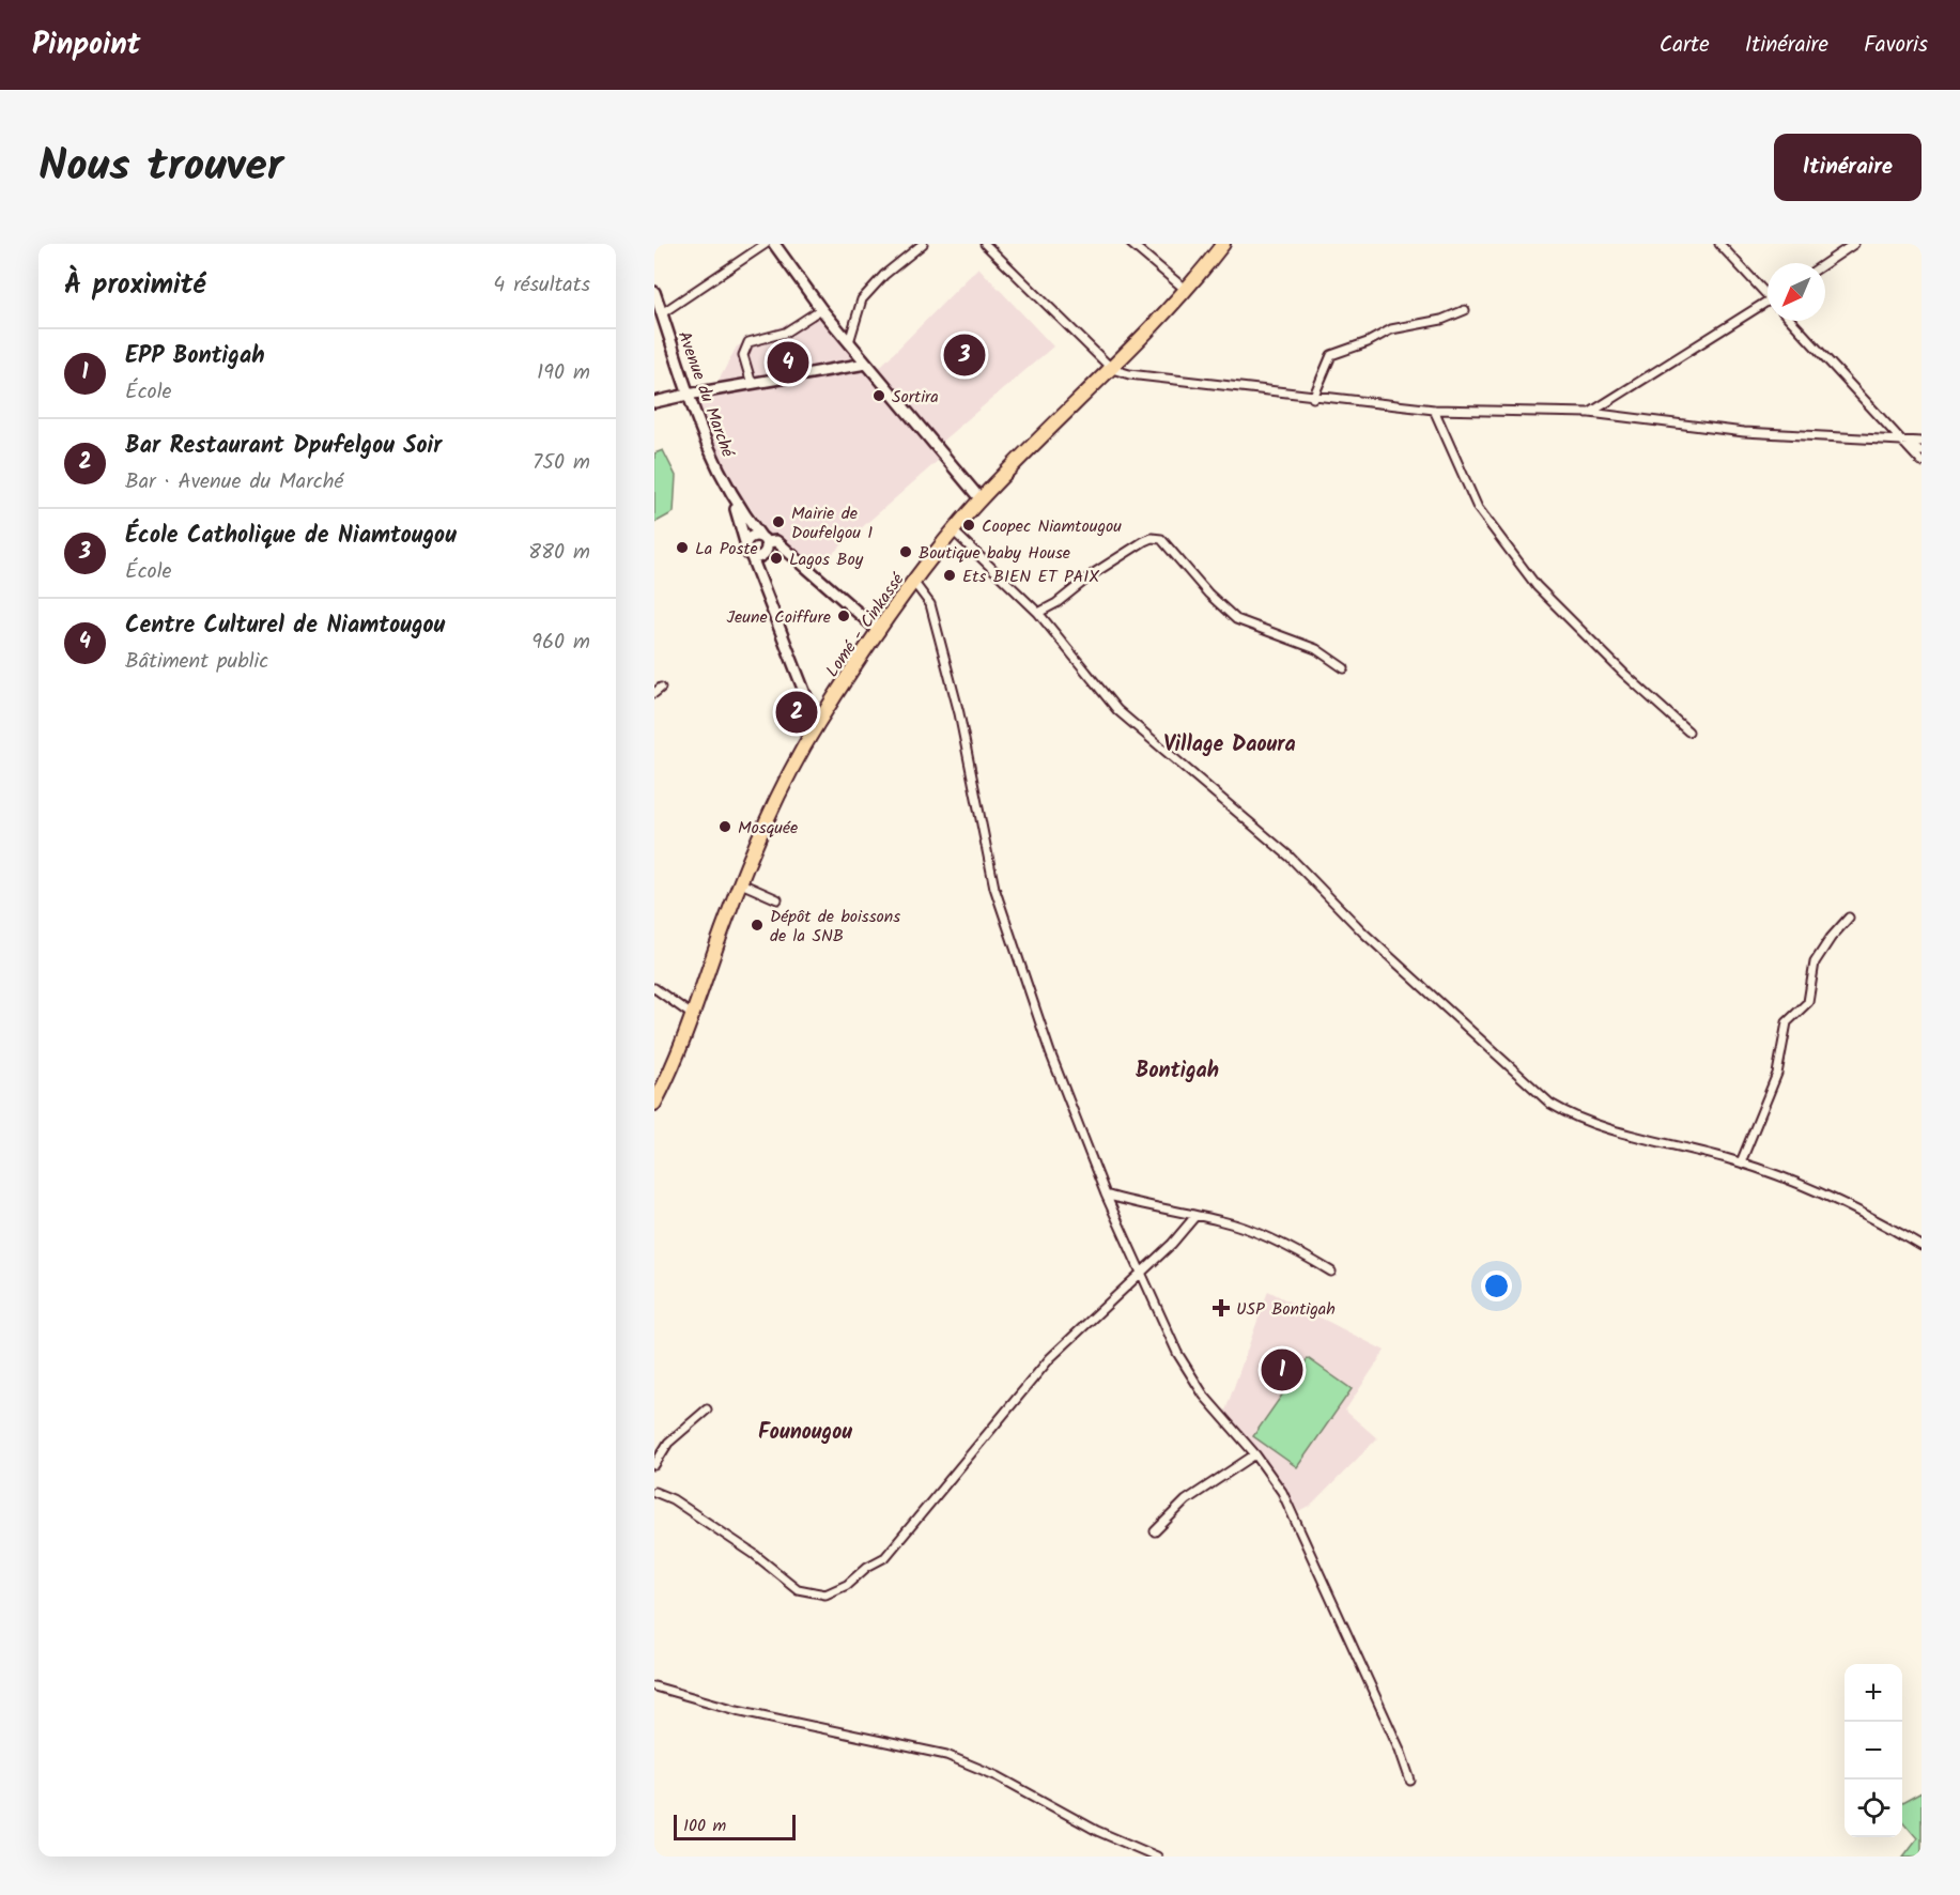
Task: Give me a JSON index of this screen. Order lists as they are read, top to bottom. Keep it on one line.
{"streets":{"highway":["Lomé - Cinkassé"],"main road":["Avenue du Marché"]},"districts":["Village Daoura","Bontigah","Founougou"],"places":{"other":["Sortira","Mairie de Doufelgou 1","Coopec Niamtougou","La Poste","Boutique baby House","Lagos Boy","Ets BIEN ET PAIX","Jeune Coiffure","Mosquée","Dépôt de boissons de la SNB"],"health":["USP Bontigah"]},"scale_bar":"100 m","north":"bottom left","page":{"header":"Pinpoint","nav":["Carte","Itinéraire","Favoris"],"title":"Nous trouver","buttons":"Itinéraire","heading":["À proximité","4 résultats"],"list":[{"mark":"1","name":"EPP Bontigah","note":"École","value":"190 m"},{"mark":"2","name":"Bar Restaurant Dpufelgou Soir","note":"Bar · Avenue du Marché","value":"750 m"},{"mark":"3","name":"École Catholique de Niamtougou","note":"École","value":"880 m"},{"mark":"4","name":"Centre Culturel de Niamtougou","note":"Bâtiment public","value":"960 m"}],"pins":["3","4","2","1"],"map_buttons":["+","−"],"scale":"100 m"}}
